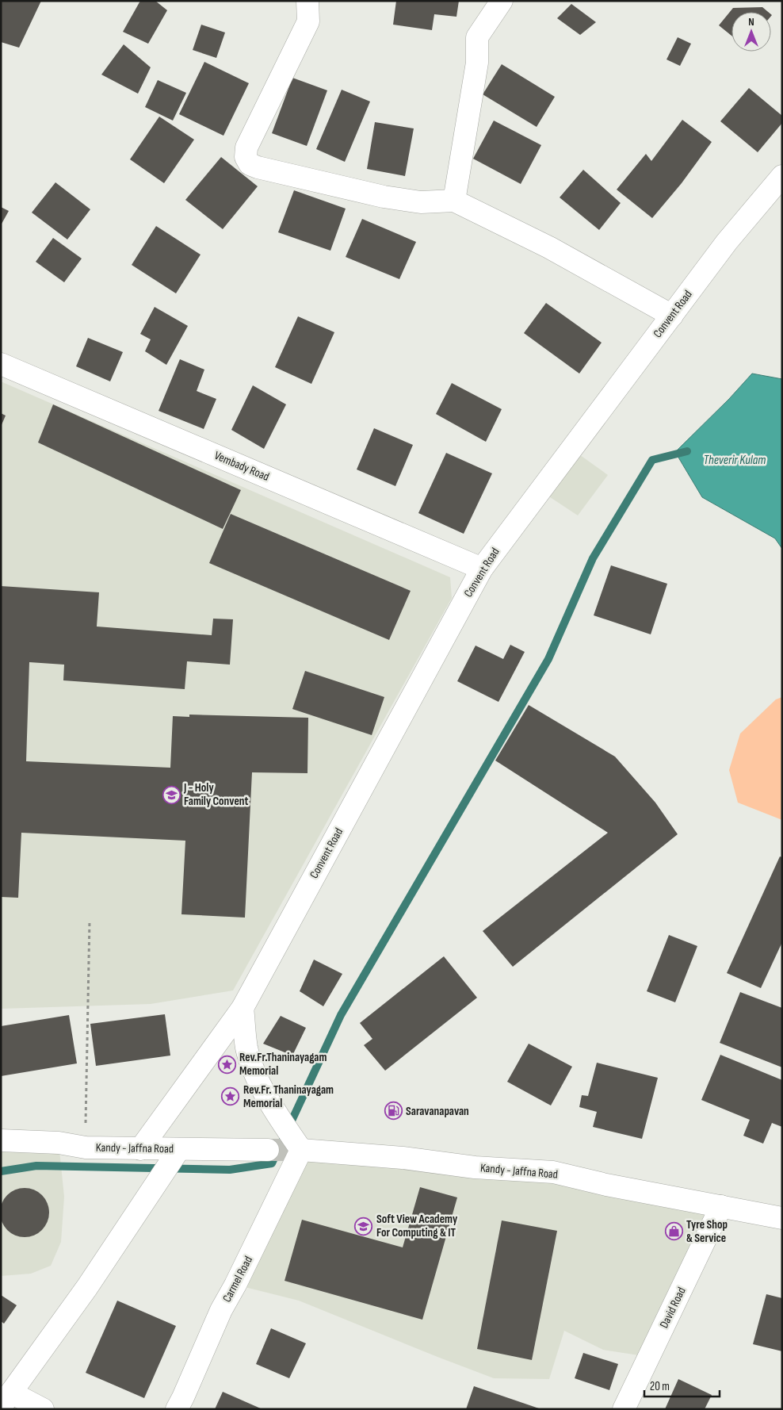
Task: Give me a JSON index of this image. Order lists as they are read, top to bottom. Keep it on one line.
{"streets":{"main road":["Convent Road","Vembady Road","Kandy - Jaffna Road","Carmel Road","David Road"]},"crossings":[["Convent Road","Vembady Road"],["Convent Road","Kandy - Jaffna Road"],["Kandy - Jaffna Road","Carmel Road"],["Kandy - Jaffna Road","David Road"]],"water":["Theverir Kulam"],"places":{"school or university":["J - Holy Family Convent","Soft View Academy For Computing & IT"],"place":["Rev.Fr.Thaninayagam Memorial","Rev.Fr. Thaninayagam Memorial"],"fuel station":["Saravanapavan"],"shop":["Tyre Shop & Service"]},"scale_bar":"20 m","north":"top"}
